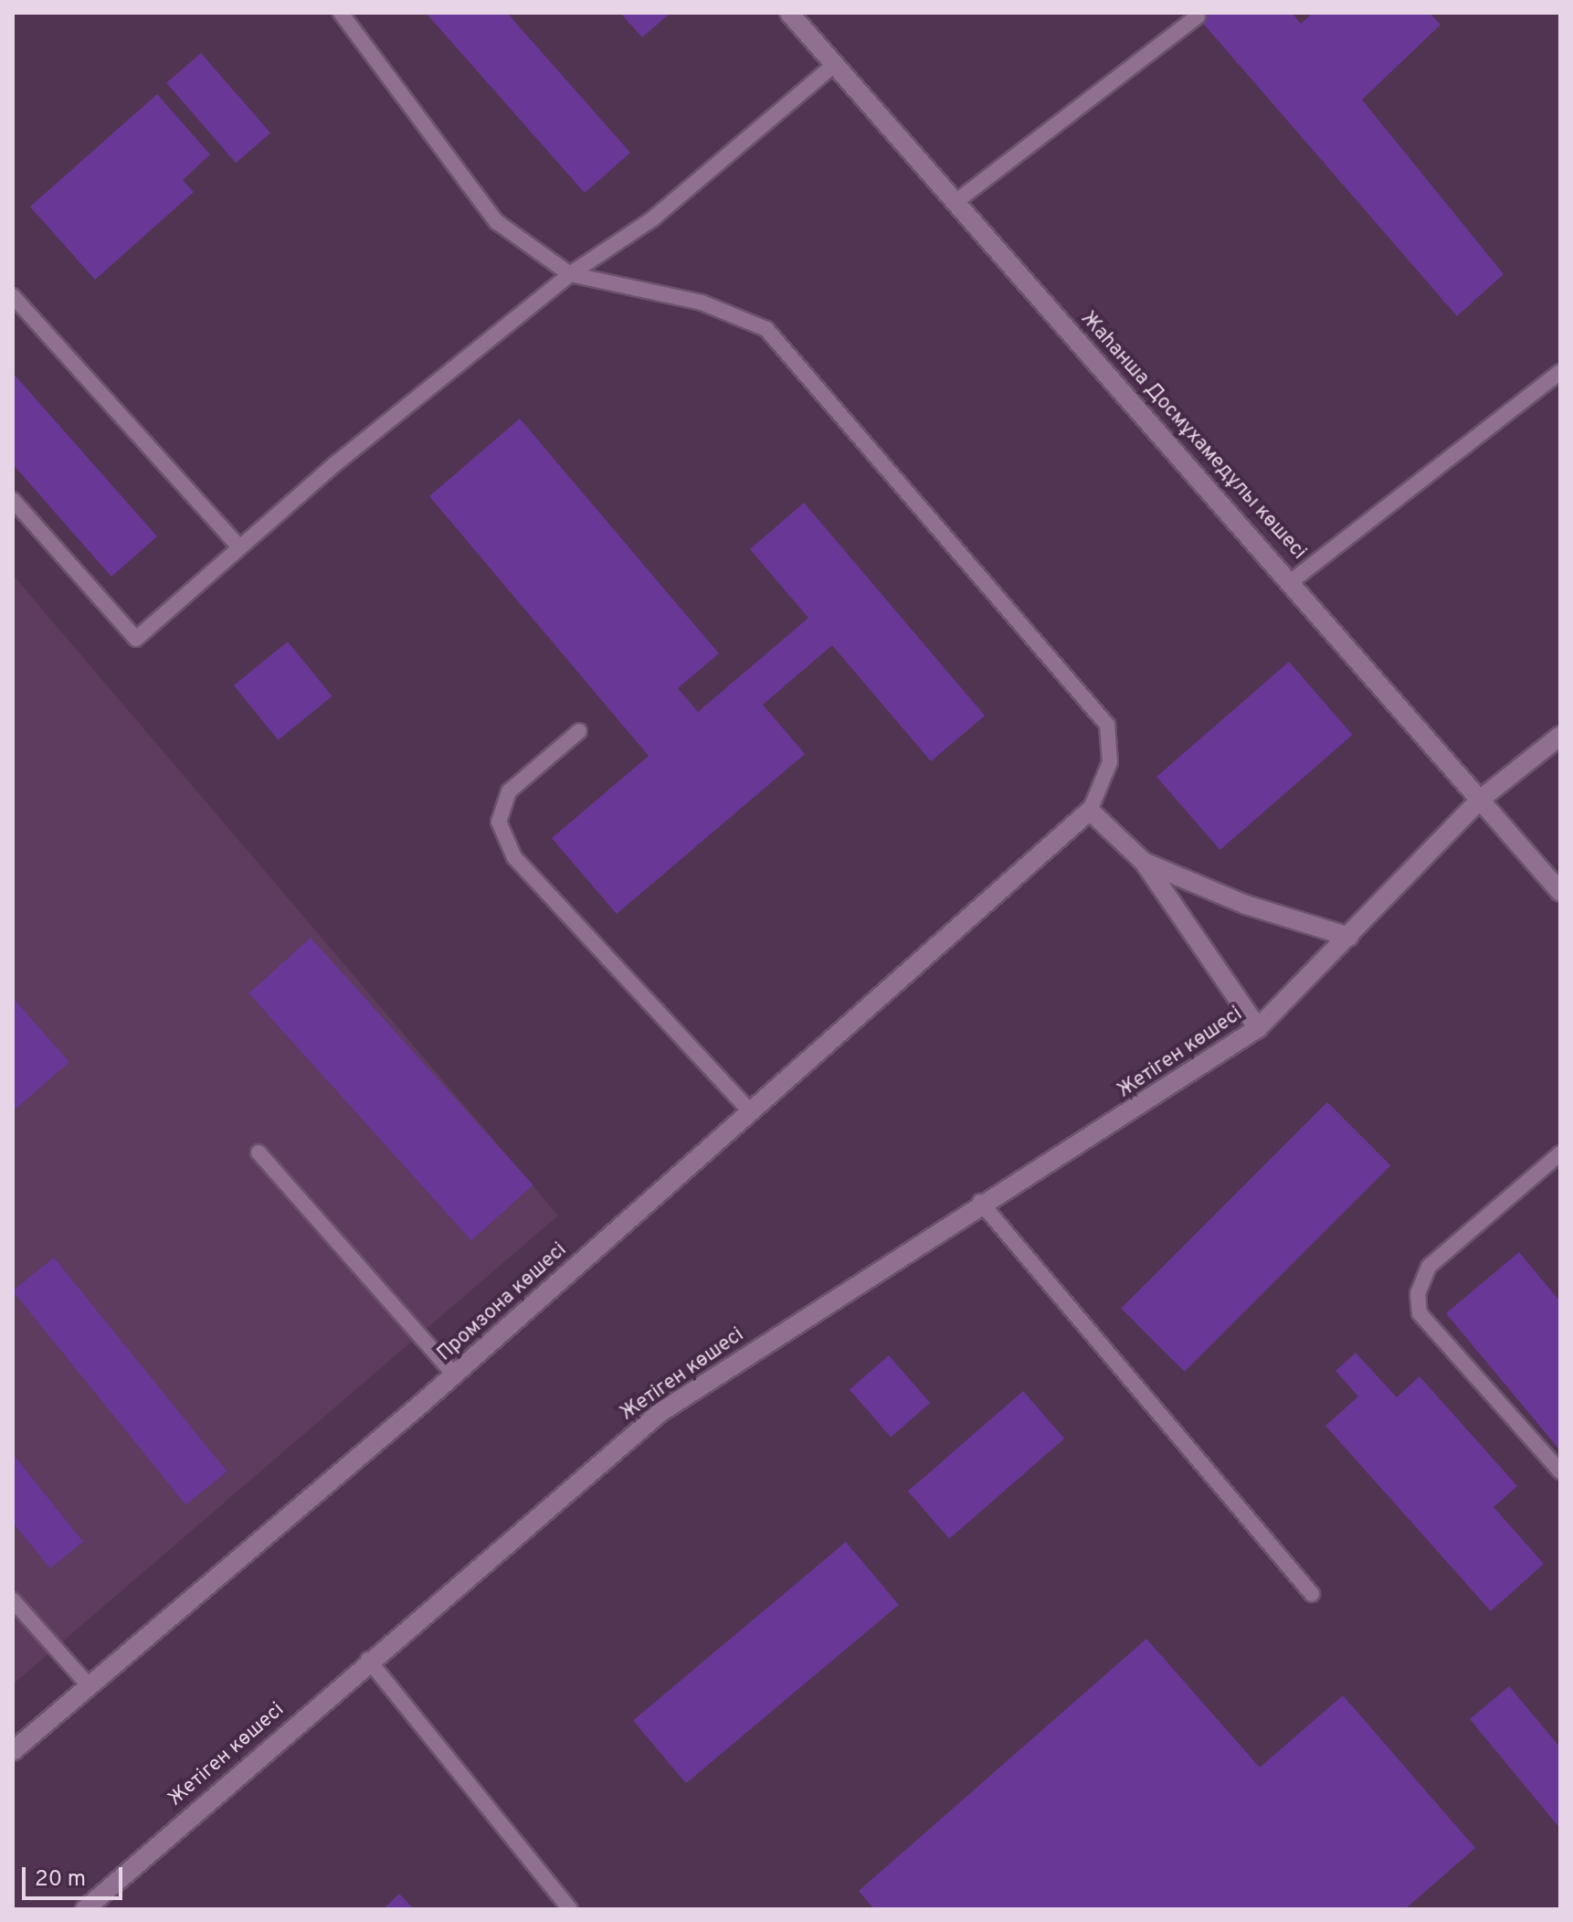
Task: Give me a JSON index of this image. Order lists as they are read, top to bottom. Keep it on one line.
{"streets":{"street":["Жаһанша Досмұхамедұлы көшесі","Жетіген көшесі","Промзона көшесі"]},"crossings":[["Жаһанша Досмұхамедұлы көшесі","Жетіген көшесі"]],"scale_bar":"20 m"}
